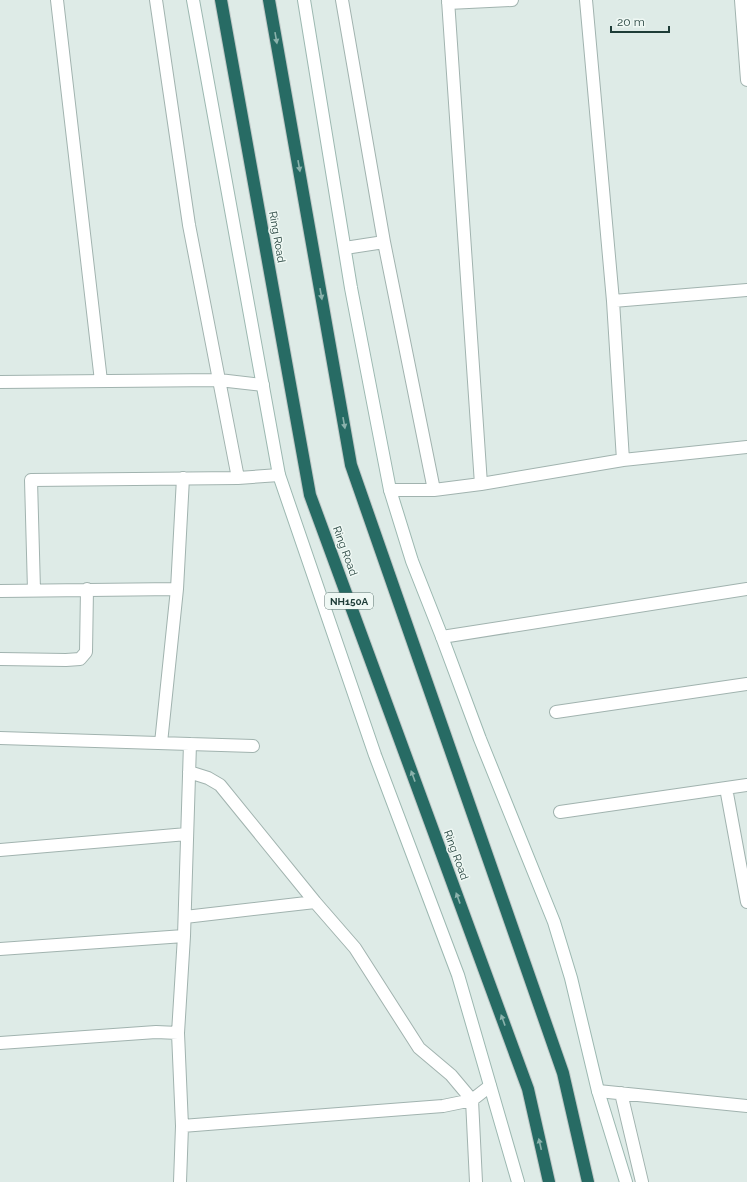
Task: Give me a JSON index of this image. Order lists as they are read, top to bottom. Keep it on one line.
{"streets":{"highway":["Ring Road","NH150A"]},"scale_bar":"20 m"}
